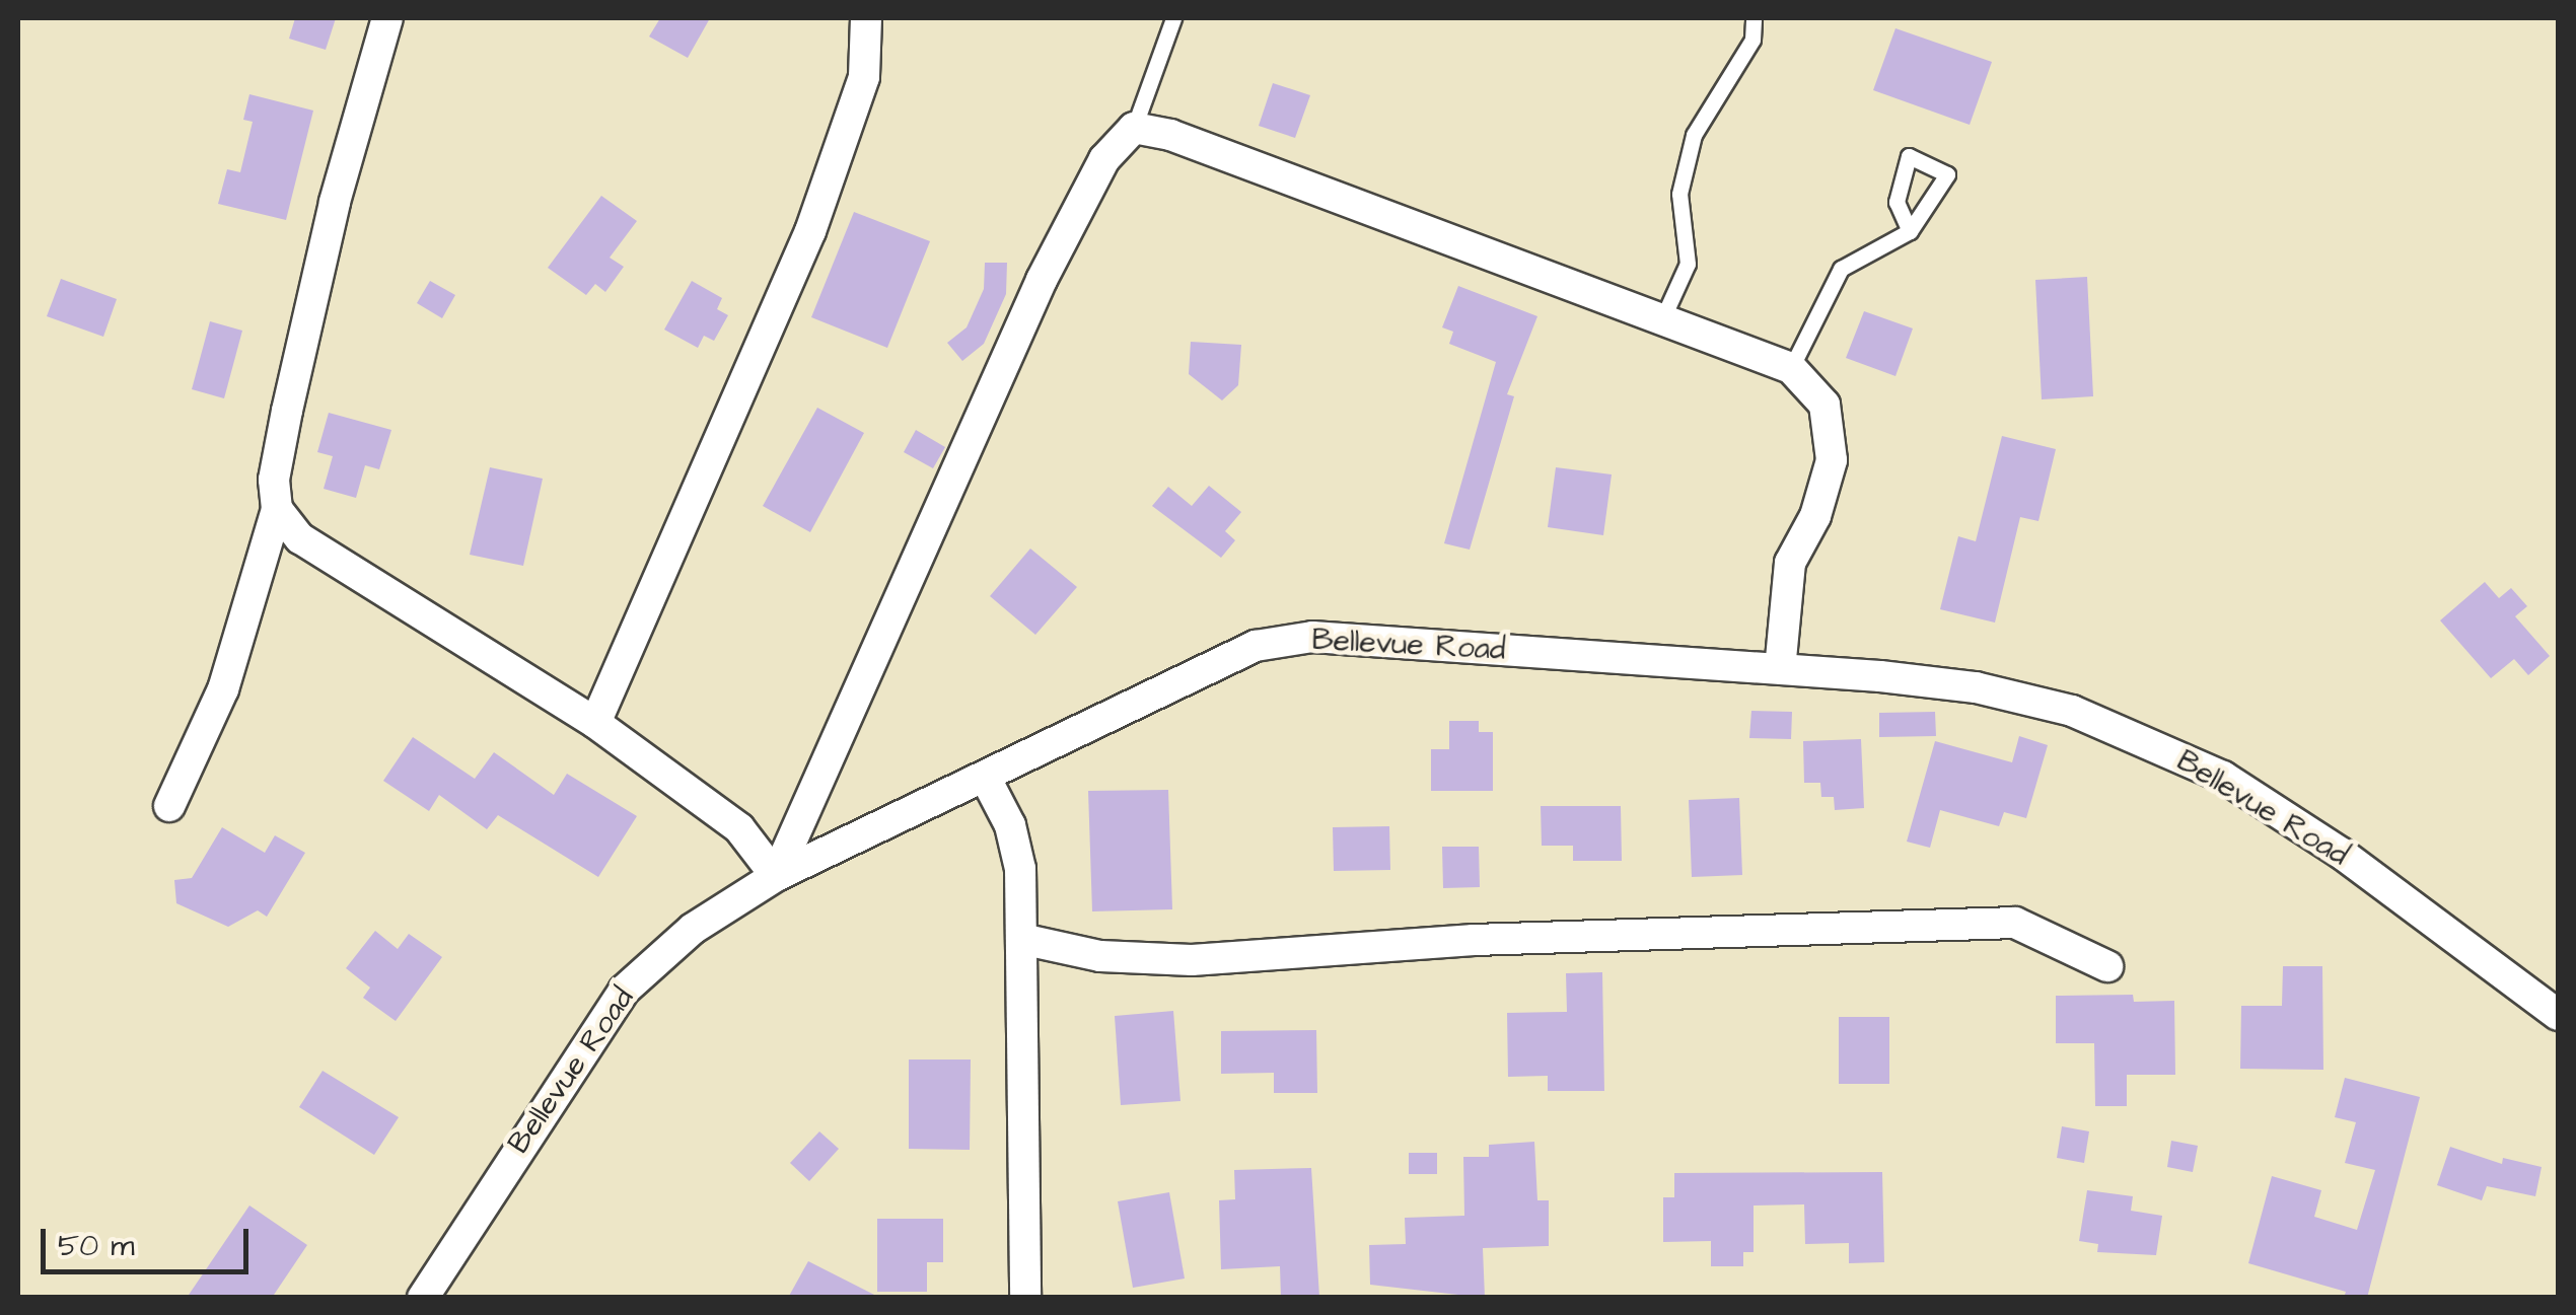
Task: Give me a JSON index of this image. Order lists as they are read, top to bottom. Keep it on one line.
{"streets":{"street":["Bellevue Road"]},"scale_bar":"50 m"}
